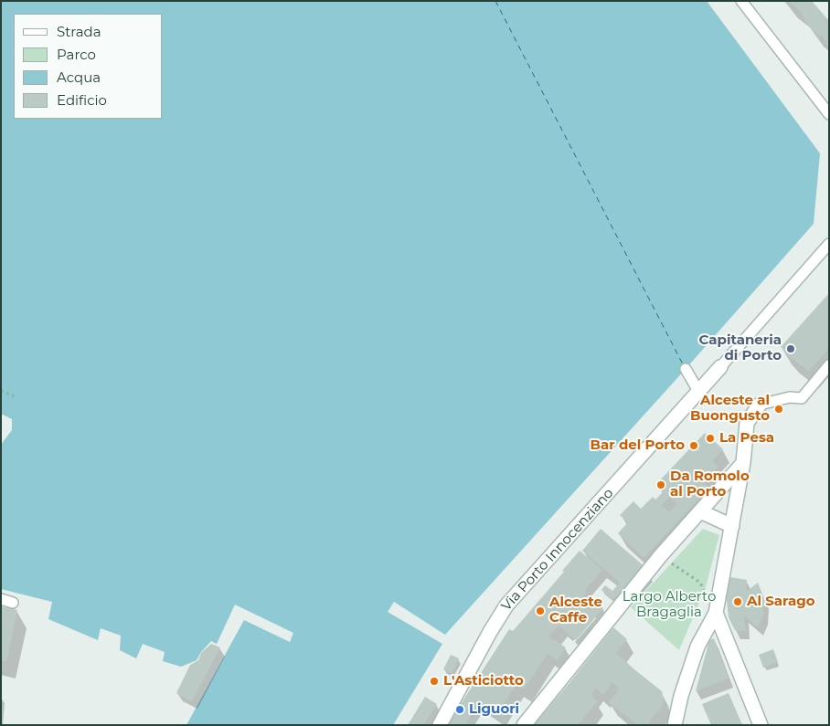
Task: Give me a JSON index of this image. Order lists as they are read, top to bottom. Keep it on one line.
{"streets":{"street":["Via Porto Innocenziano"]},"parks":["Largo Alberto Bragaglia"],"places":["Capitaneria di Porto","Alceste al Buongusto","La Pesa","Bar del Porto","Da Romolo al Porto","Al Sarago","Alceste Caffe","L'Asticiotto","Liguori"],"legend":["Strada","Parco","Acqua","Edificio"]}
